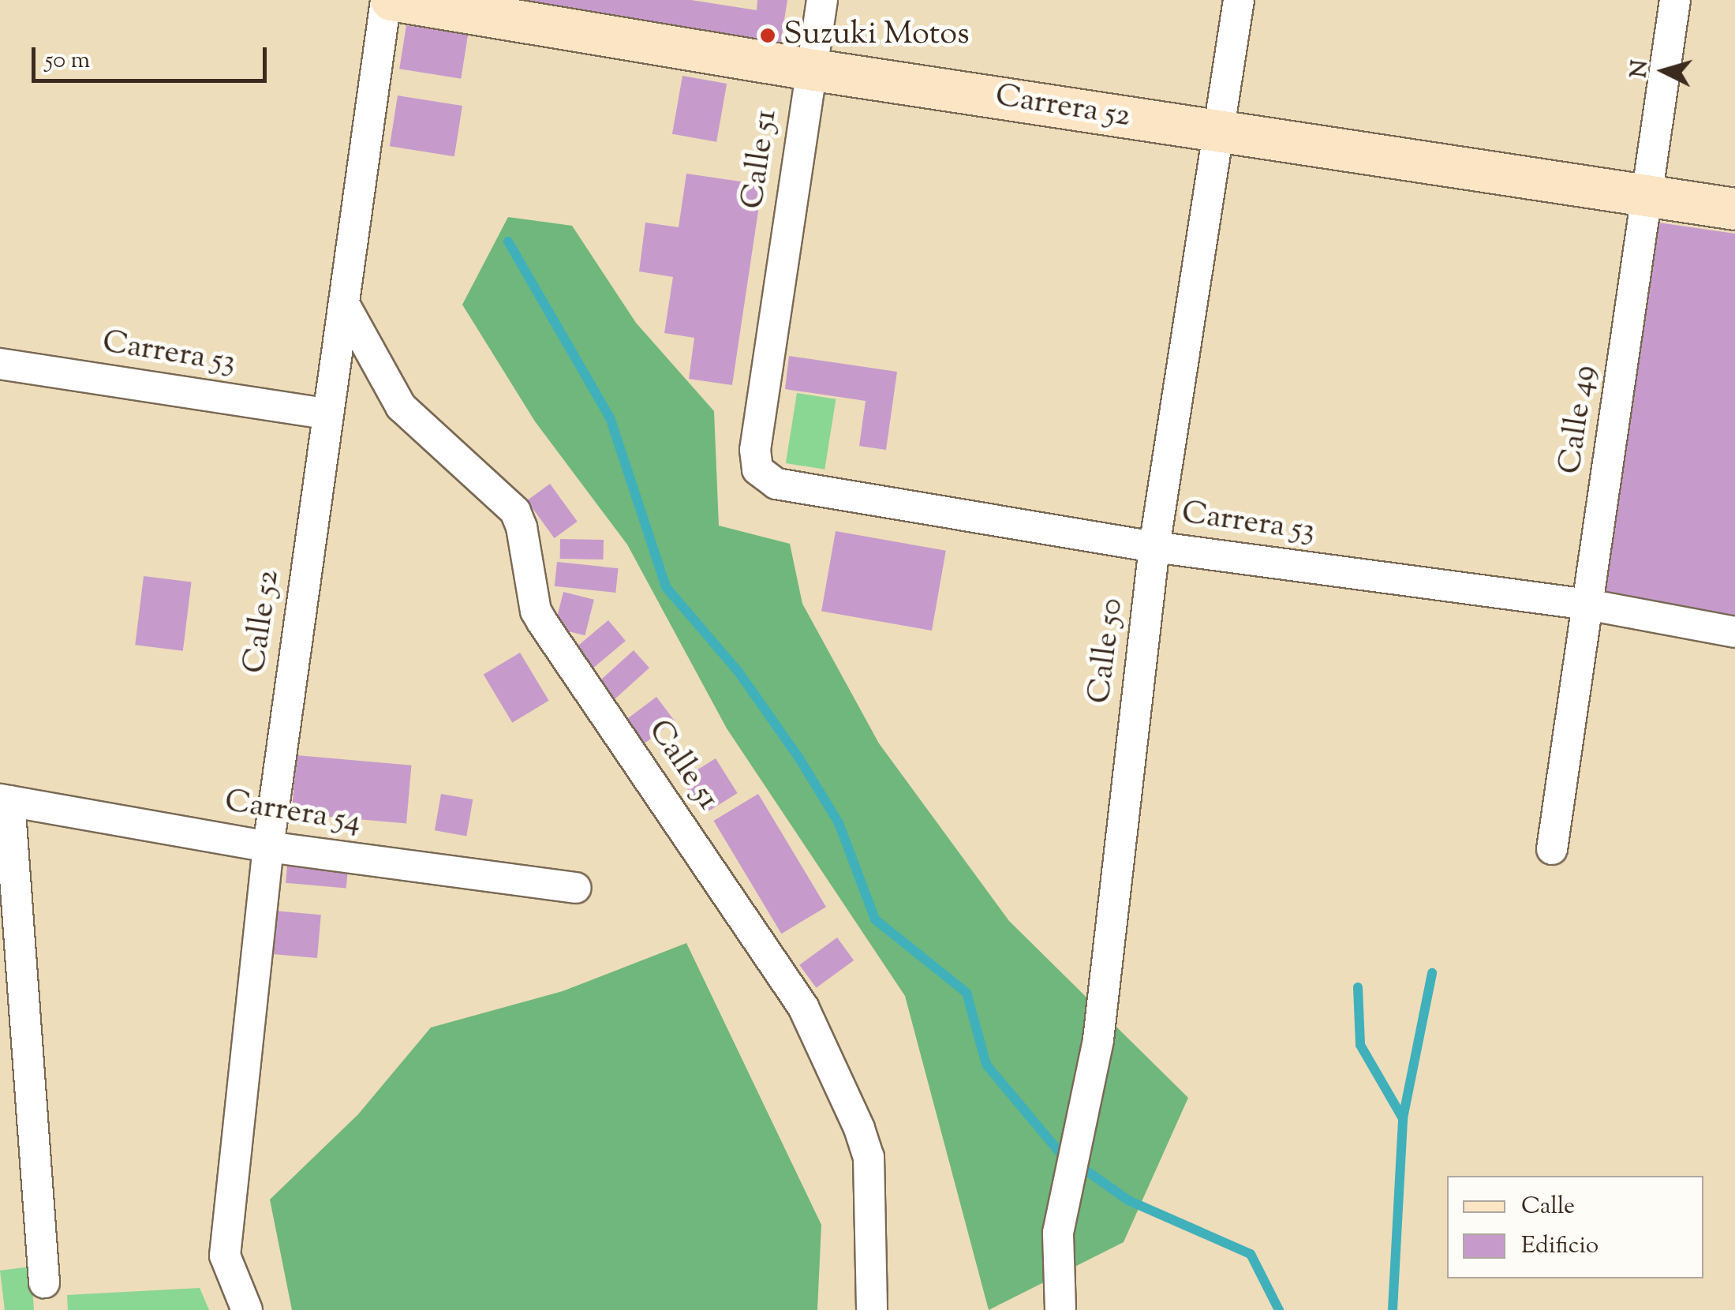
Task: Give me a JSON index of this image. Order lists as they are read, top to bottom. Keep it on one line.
{"streets":{"main road":["Carrera 52"],"street":["Calle 51","Carrera 53","Calle 49","Calle 52","Calle 50","Carrera 54"]},"crossings":[["Carrera 52","Calle 51"],["Carrera 52","Calle 49"],["Carrera 52","Calle 52"],["Carrera 52","Calle 50"],["Calle 51","Carrera 53"],["Calle 51","Calle 52"],["Carrera 53","Calle 49"],["Carrera 53","Calle 52"],["Carrera 53","Calle 50"],["Calle 52","Carrera 54"]],"places":["Suzuki Motos"],"legend":["Calle","Edificio"],"scale_bar":"50 m","north":"left"}
